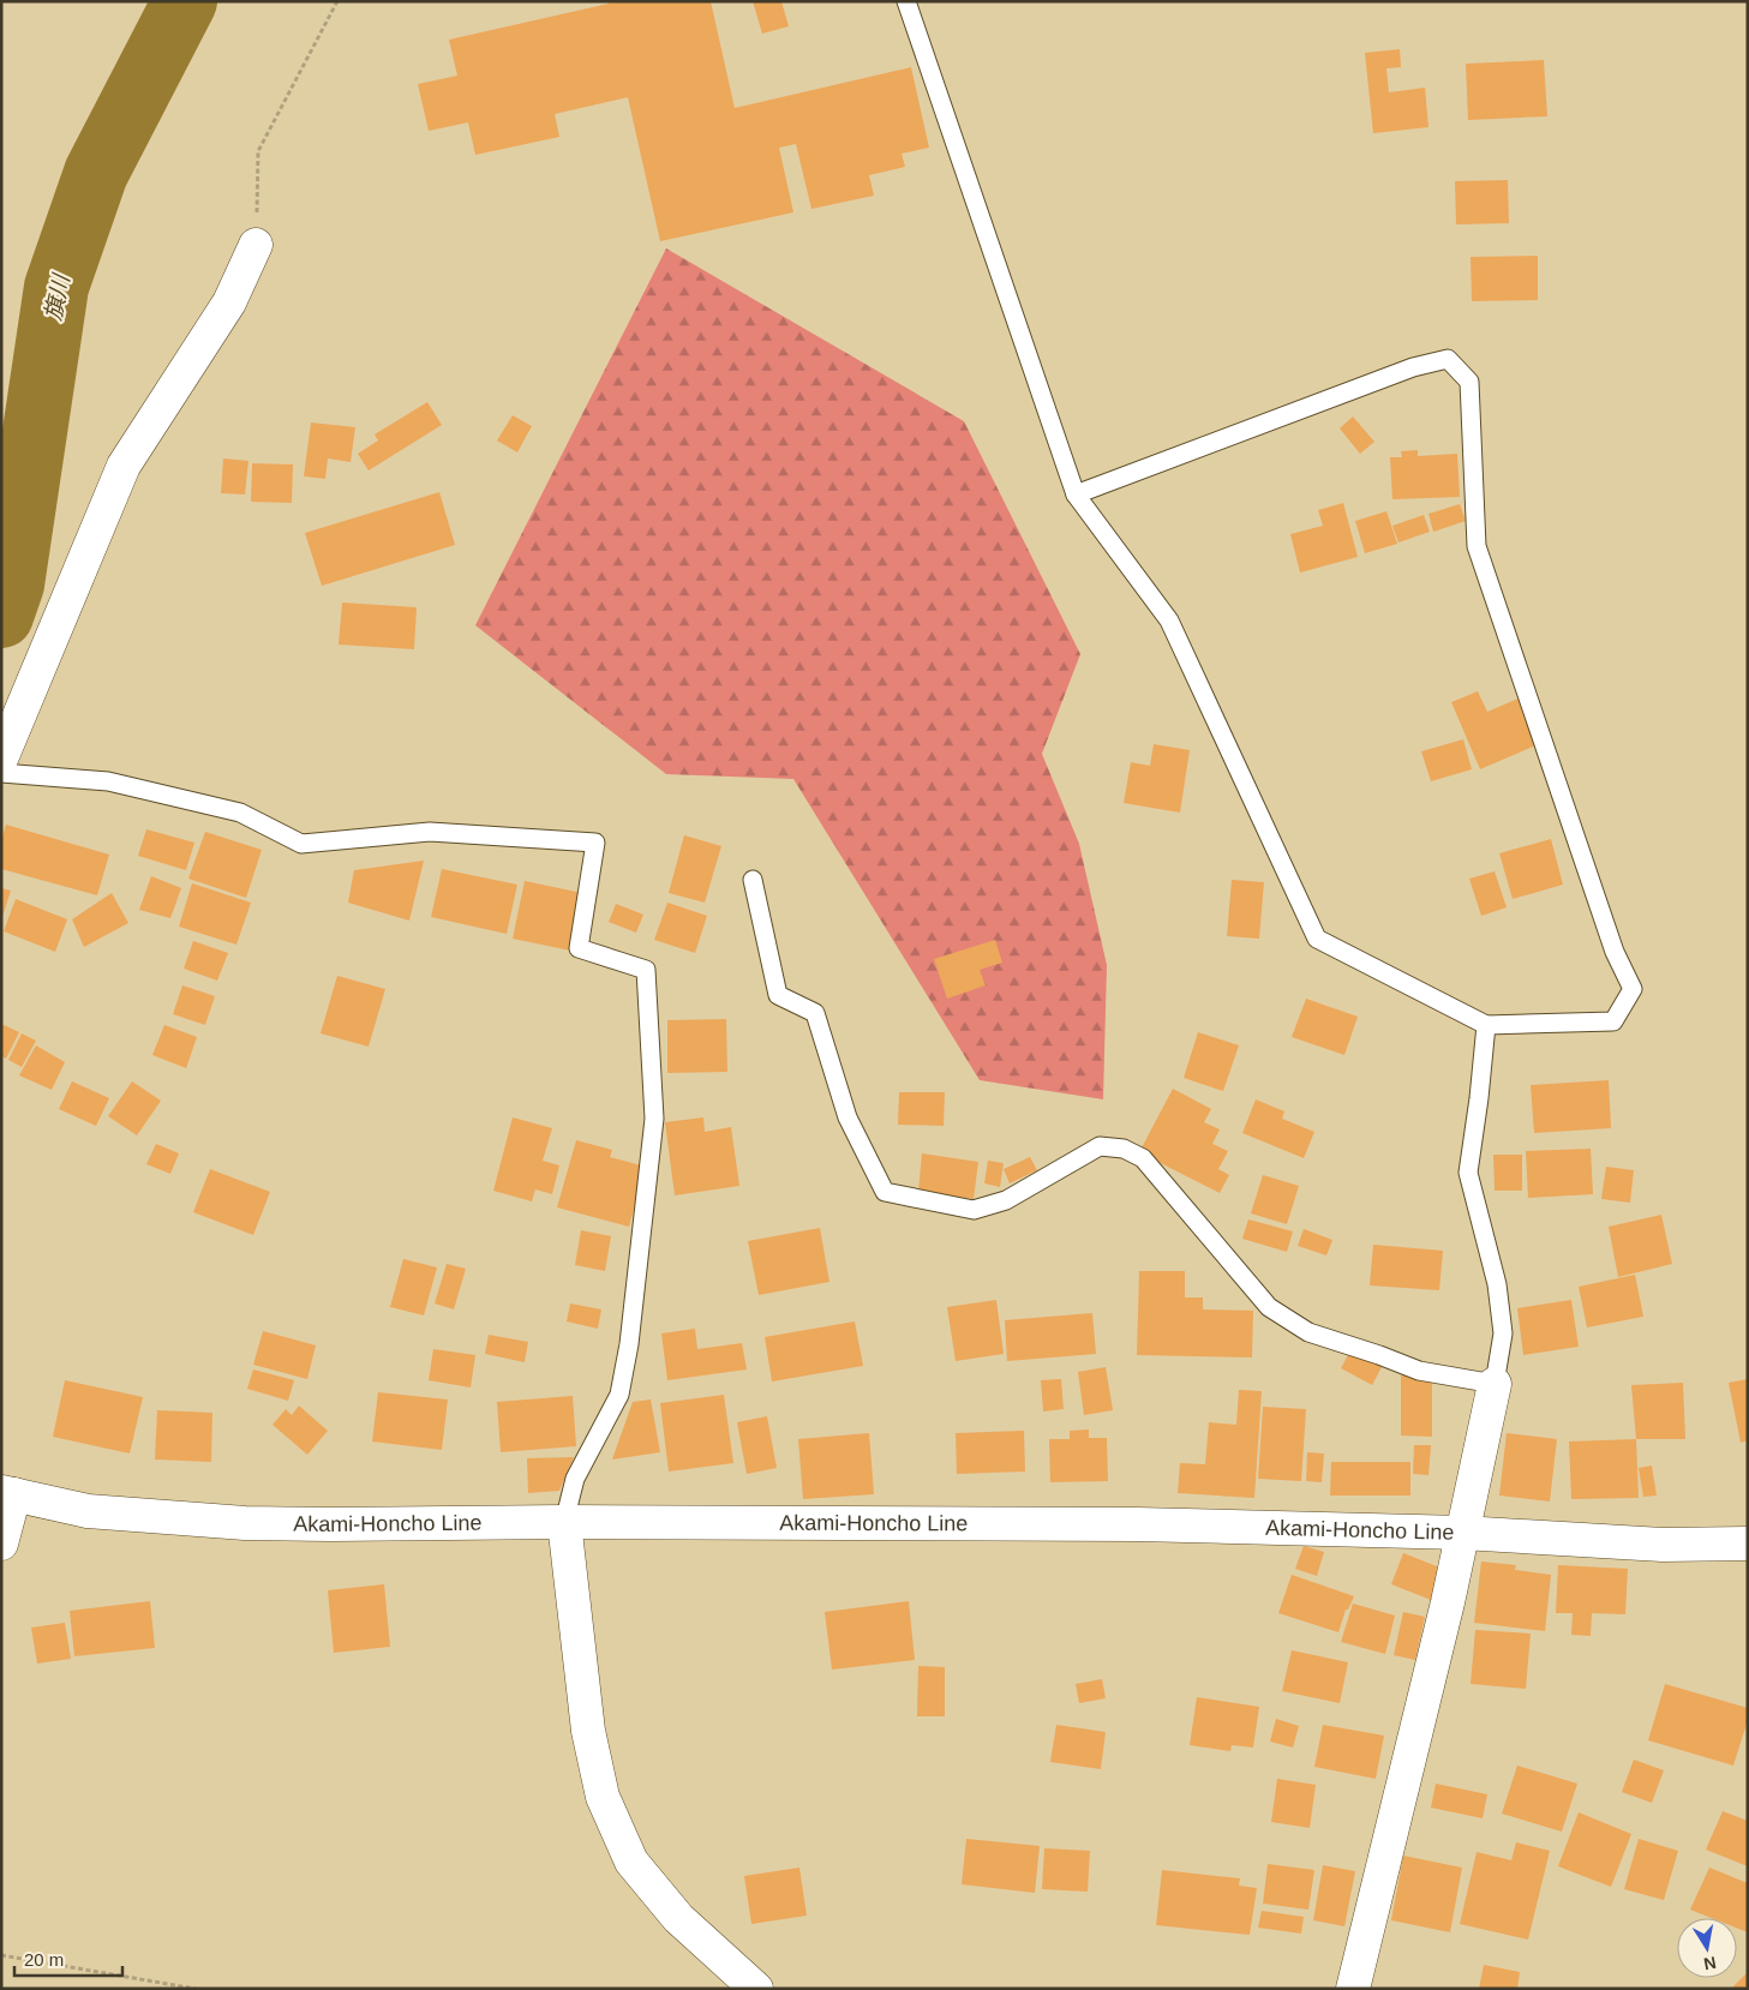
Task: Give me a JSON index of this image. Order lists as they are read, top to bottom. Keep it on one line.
{"streets":{"street":["Akami-Honcho Line"]},"water":["旗川"],"scale_bar":"20 m","north":"bottom"}
